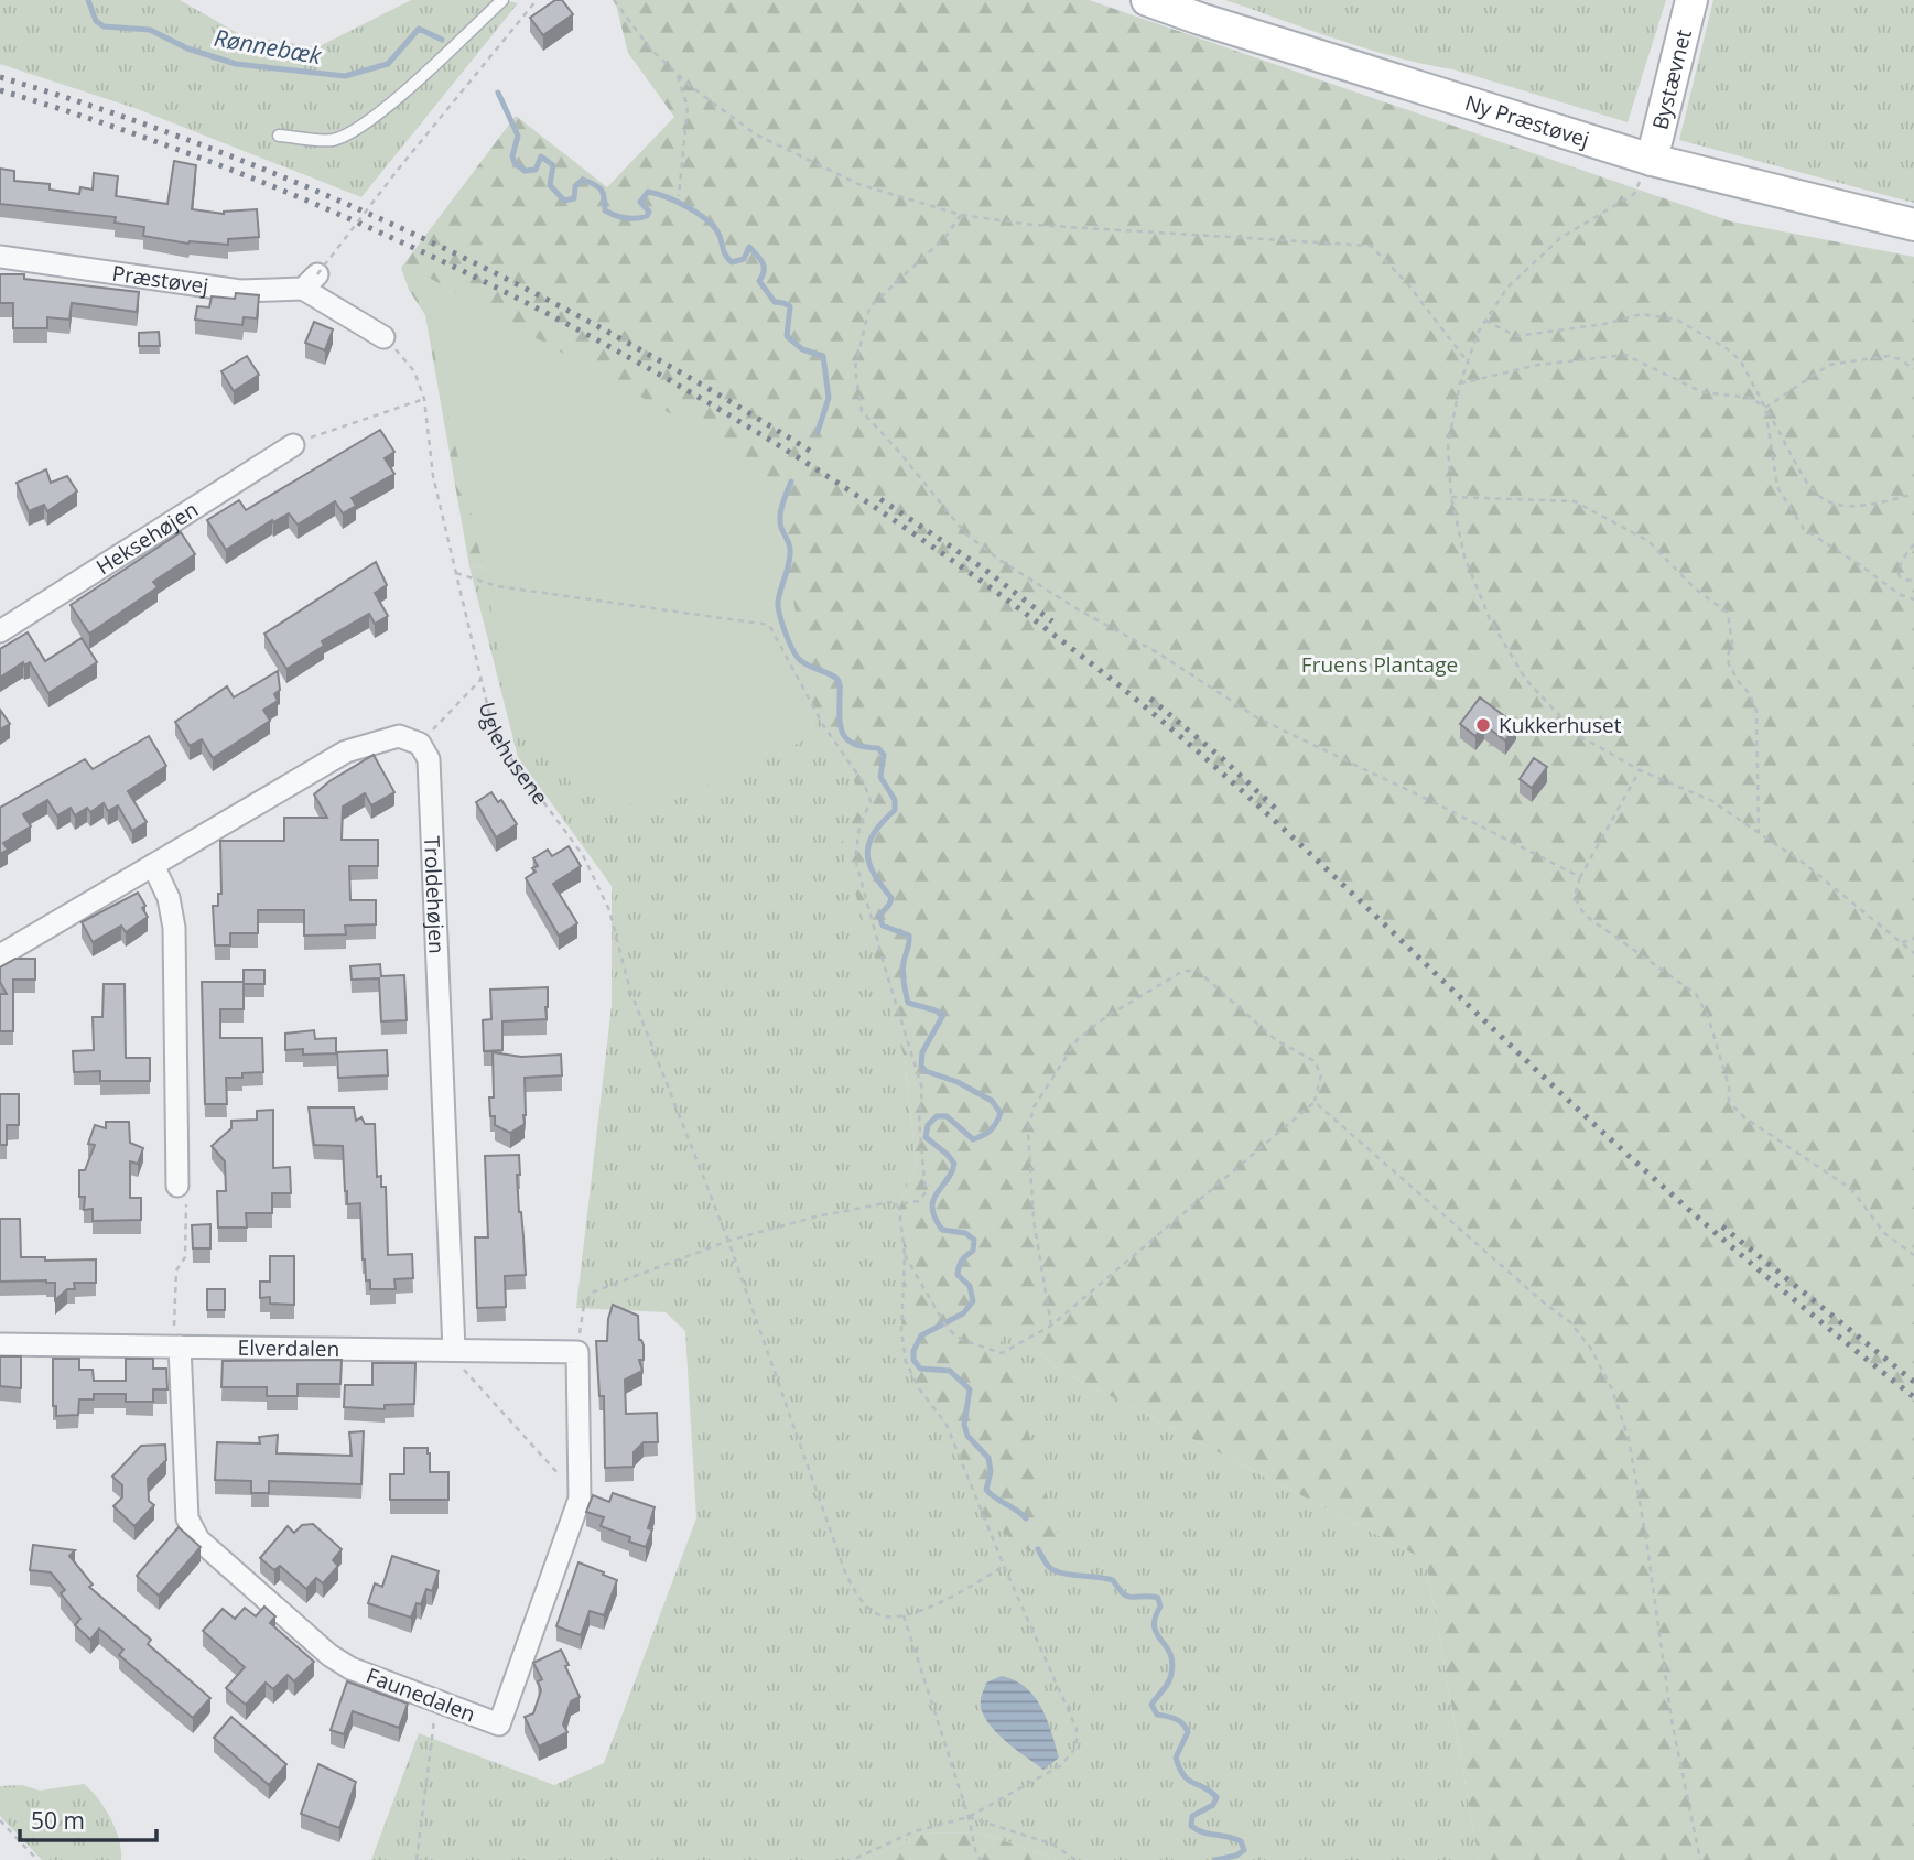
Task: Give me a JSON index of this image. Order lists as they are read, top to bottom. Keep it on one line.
{"streets":{"street":["Bystævnet","Ny Præstøvej","Præstøvej","Heksehøjen","Troldehøjen","Elverdalen","Faunedalen"],"path":["Uglehusene"]},"crossings":[["Bystævnet","Ny Præstøvej"],["Troldehøjen","Elverdalen"],["Elverdalen","Faunedalen"]],"water":["Rønnebæk"],"parks":["Fruens Plantage"],"places":["Kukkerhuset"],"scale_bar":"50 m"}
